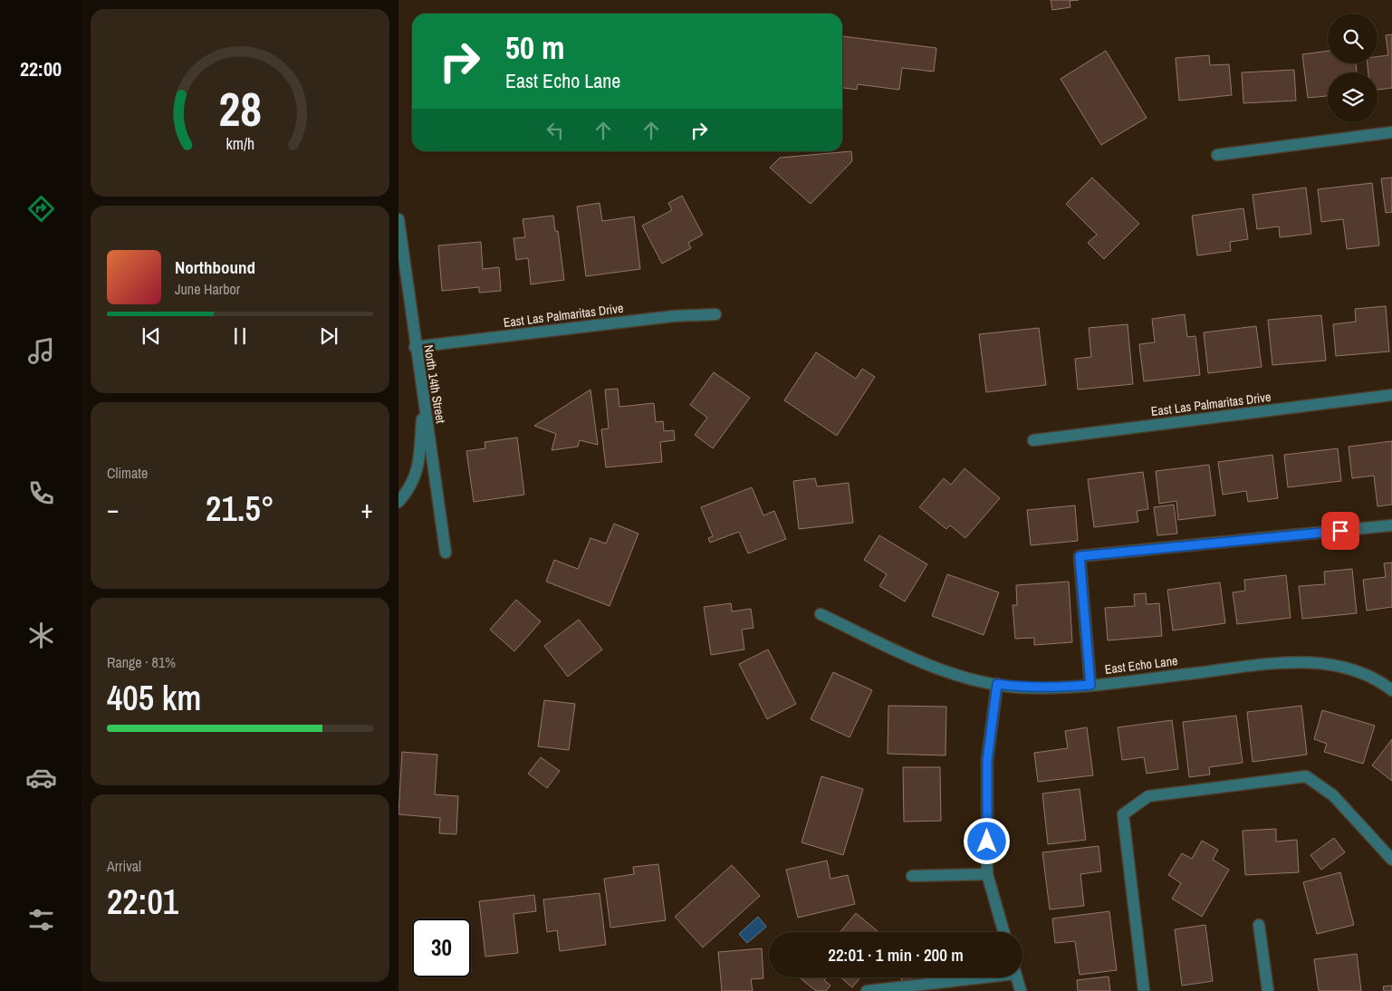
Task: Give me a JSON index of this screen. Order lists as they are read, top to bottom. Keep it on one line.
{"streets":{"street":["East Las Palmaritas Drive","North 14th Street","East Echo Lane"]},"crossings":[["East Las Palmaritas Drive","North 14th Street"]],"page":{"tabs":"22:00","turn":["50 m","East Echo Lane"],"song":["Northbound","June Harbor"],"tile":["Climate",["Range · 81%","405 km"],["Arrival","22:01"]],"heat":["−","21.5°","+"],"limit":"30","trip":"22:01 · 1 min · 200 m","gauge":["28","km/h"]}}
